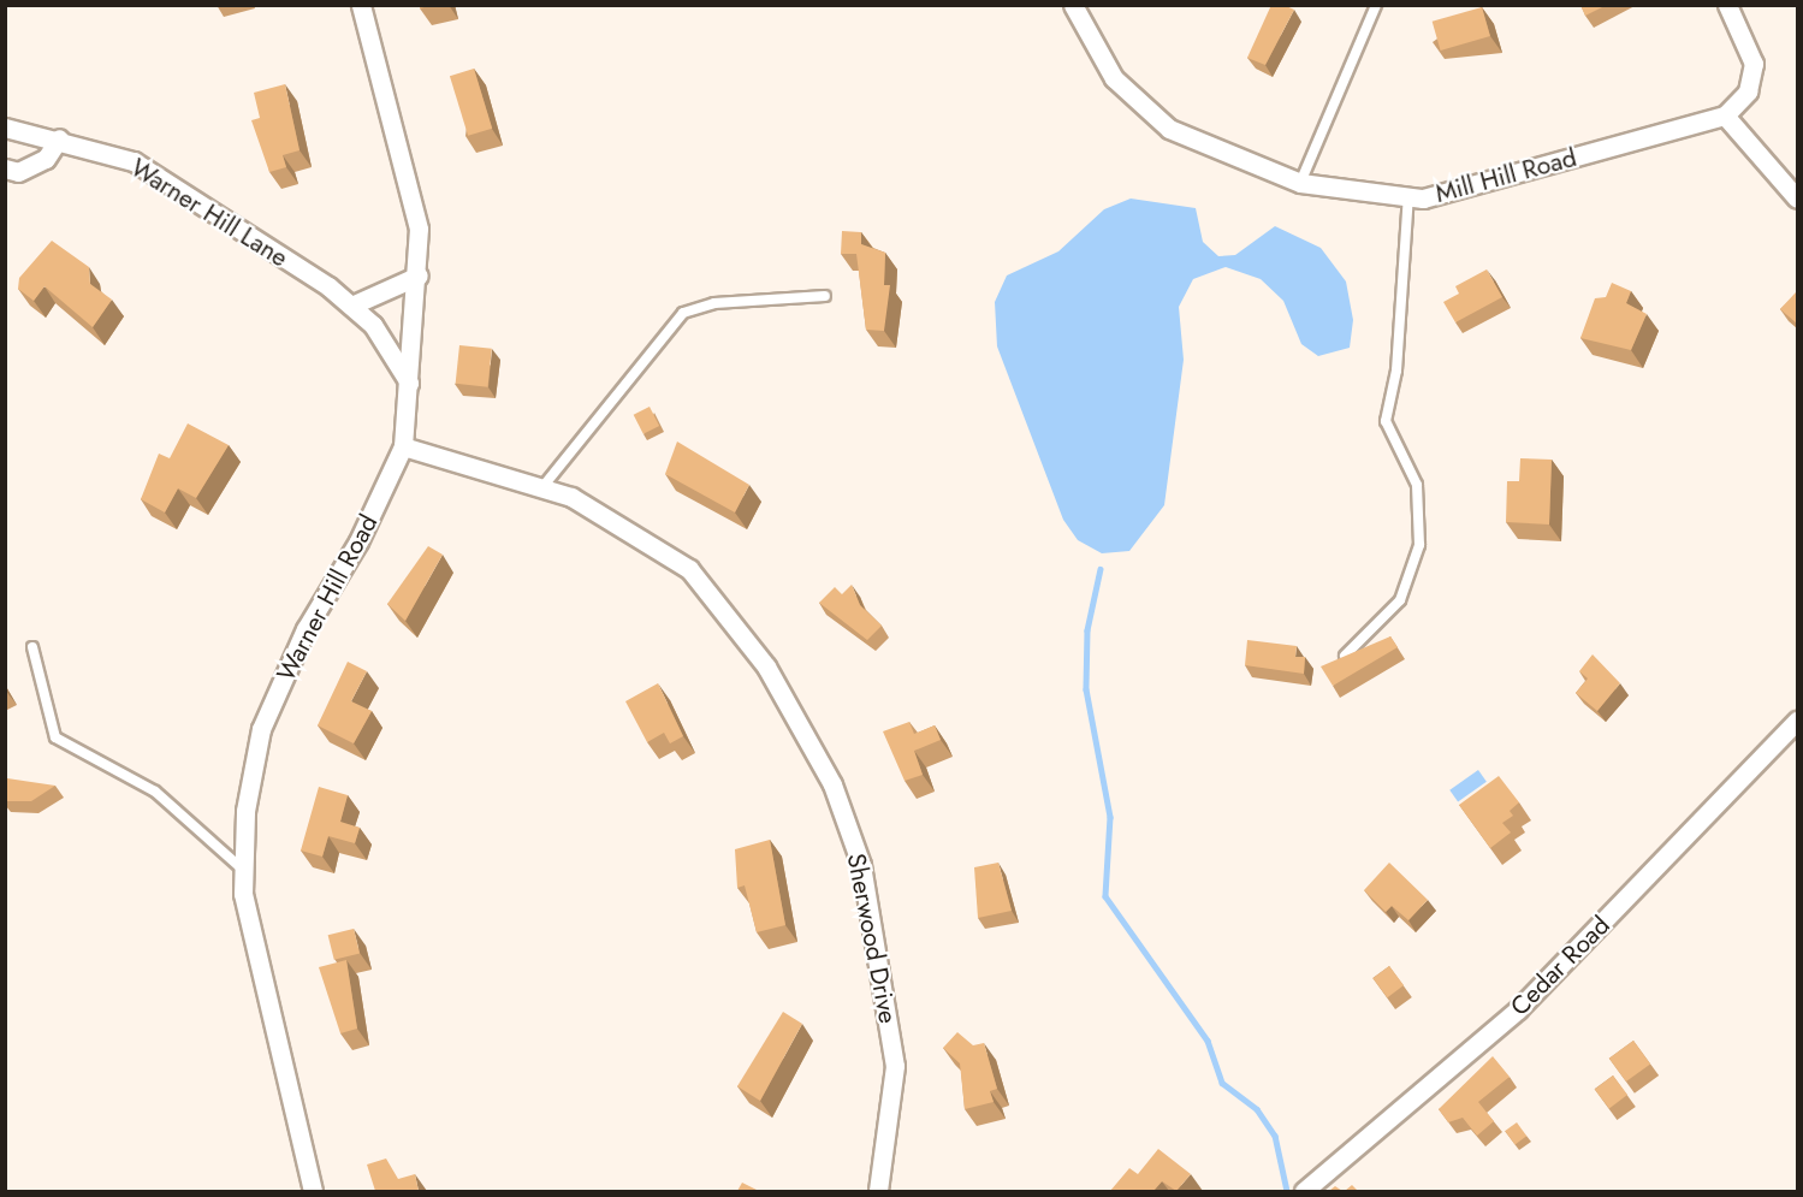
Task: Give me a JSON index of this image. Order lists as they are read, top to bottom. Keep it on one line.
{"streets":{"street":["Mill Hill Road","Warner Hill Lane","Warner Hill Road","Sherwood Drive","Cedar Road"]},"crossings":[["Warner Hill Lane","Warner Hill Road"],["Warner Hill Road","Sherwood Drive"]]}
